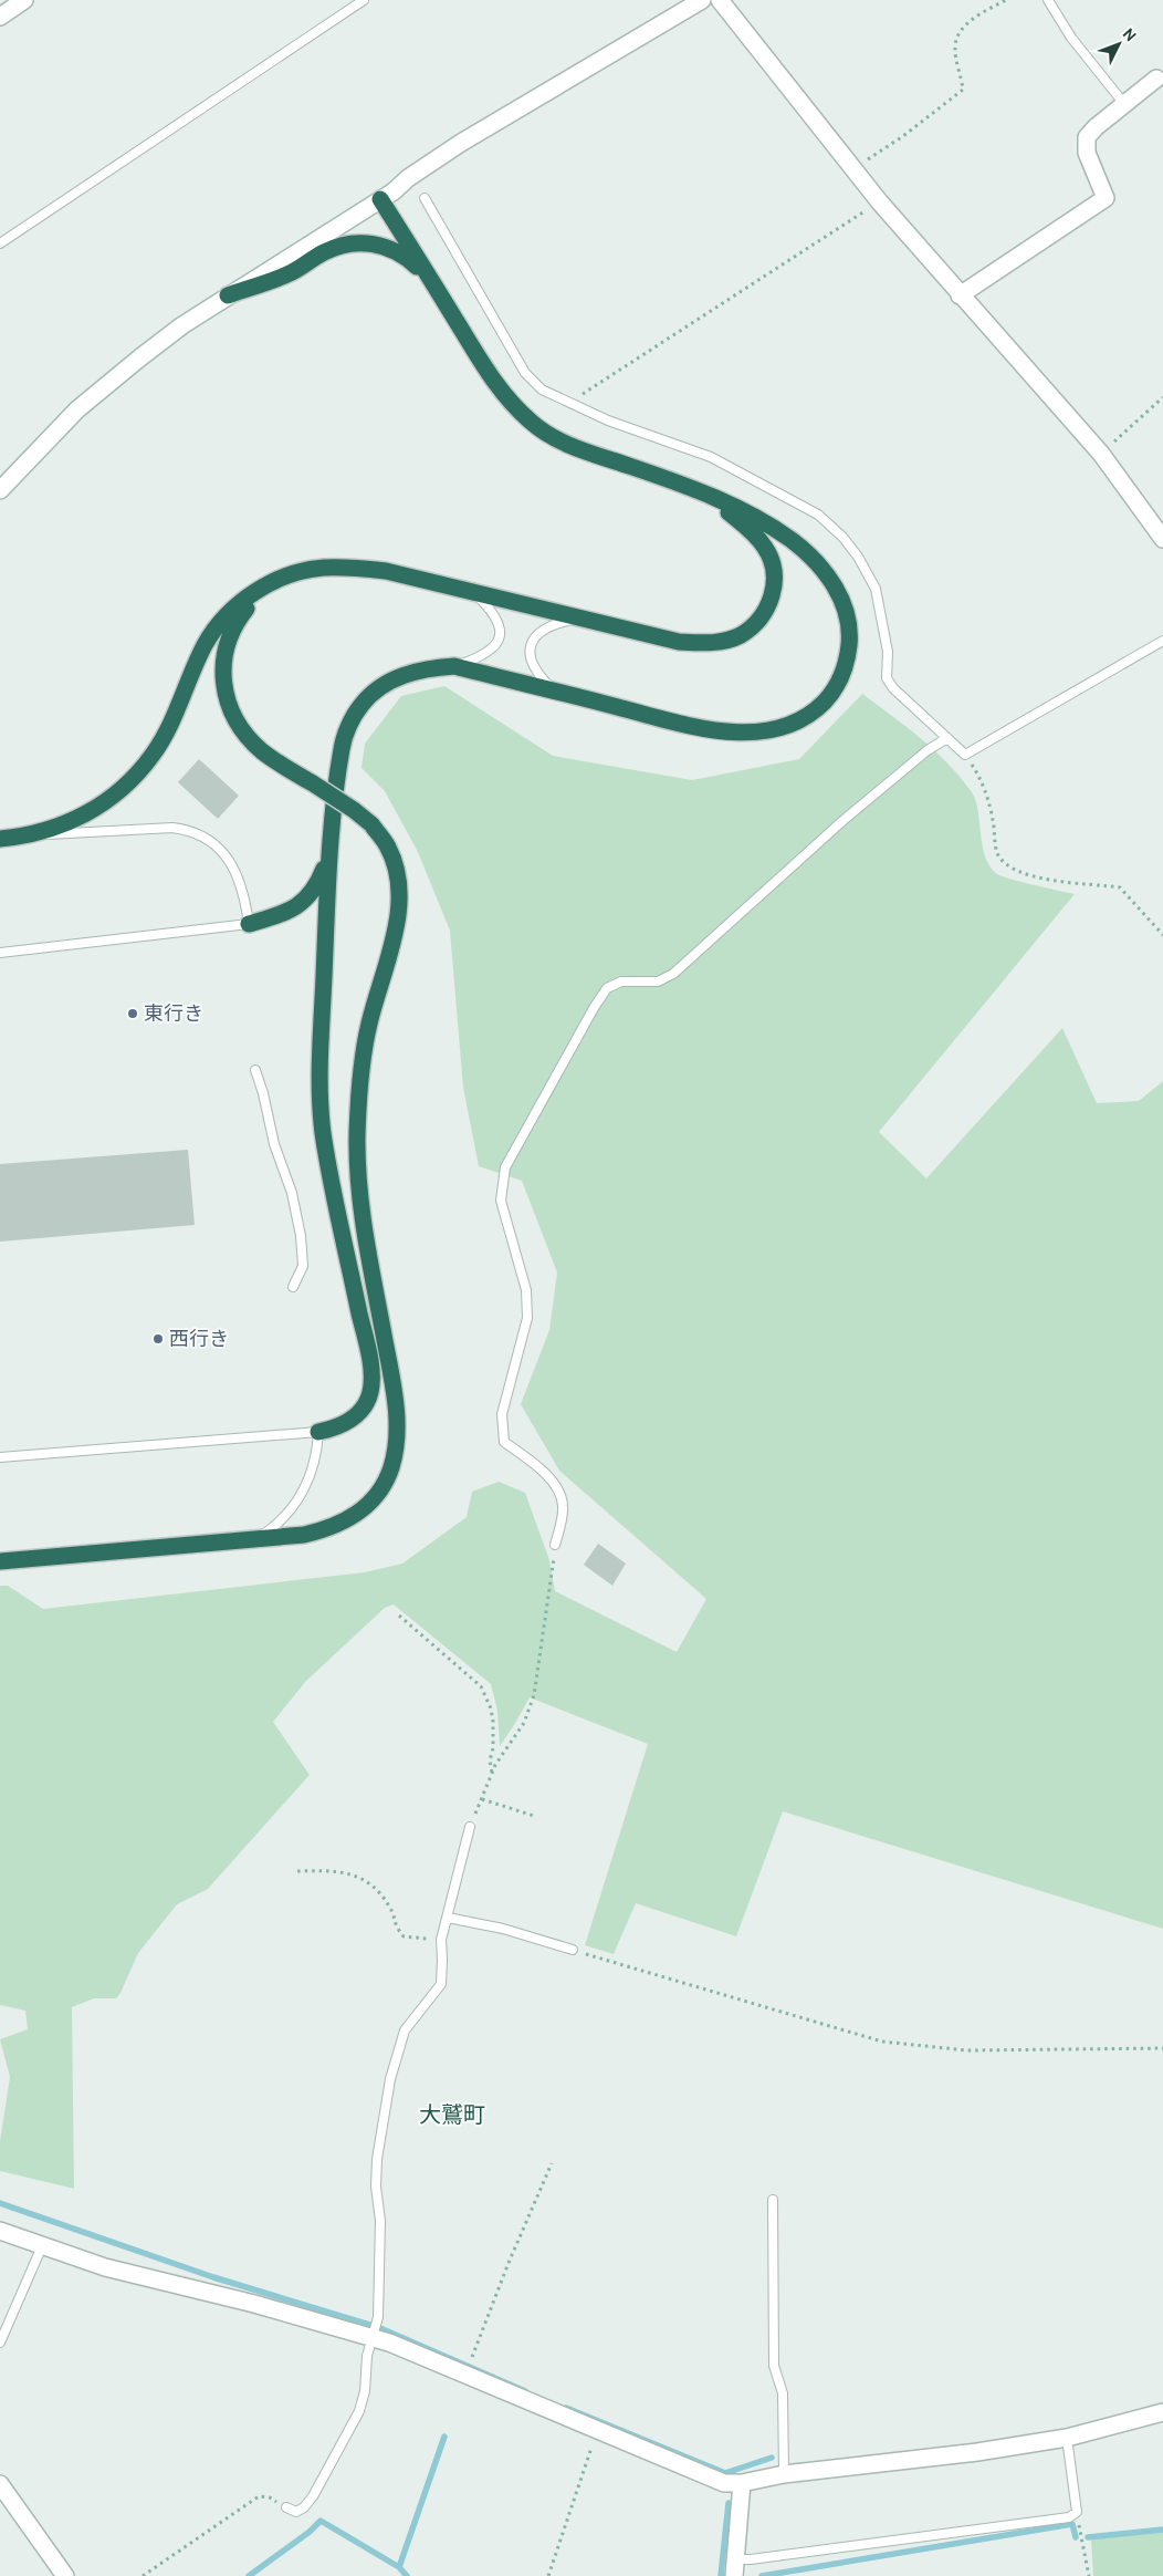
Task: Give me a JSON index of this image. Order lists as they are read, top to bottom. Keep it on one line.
{"districts":["大鷲町"],"places":["東行き","西行き"],"north":"top right"}
